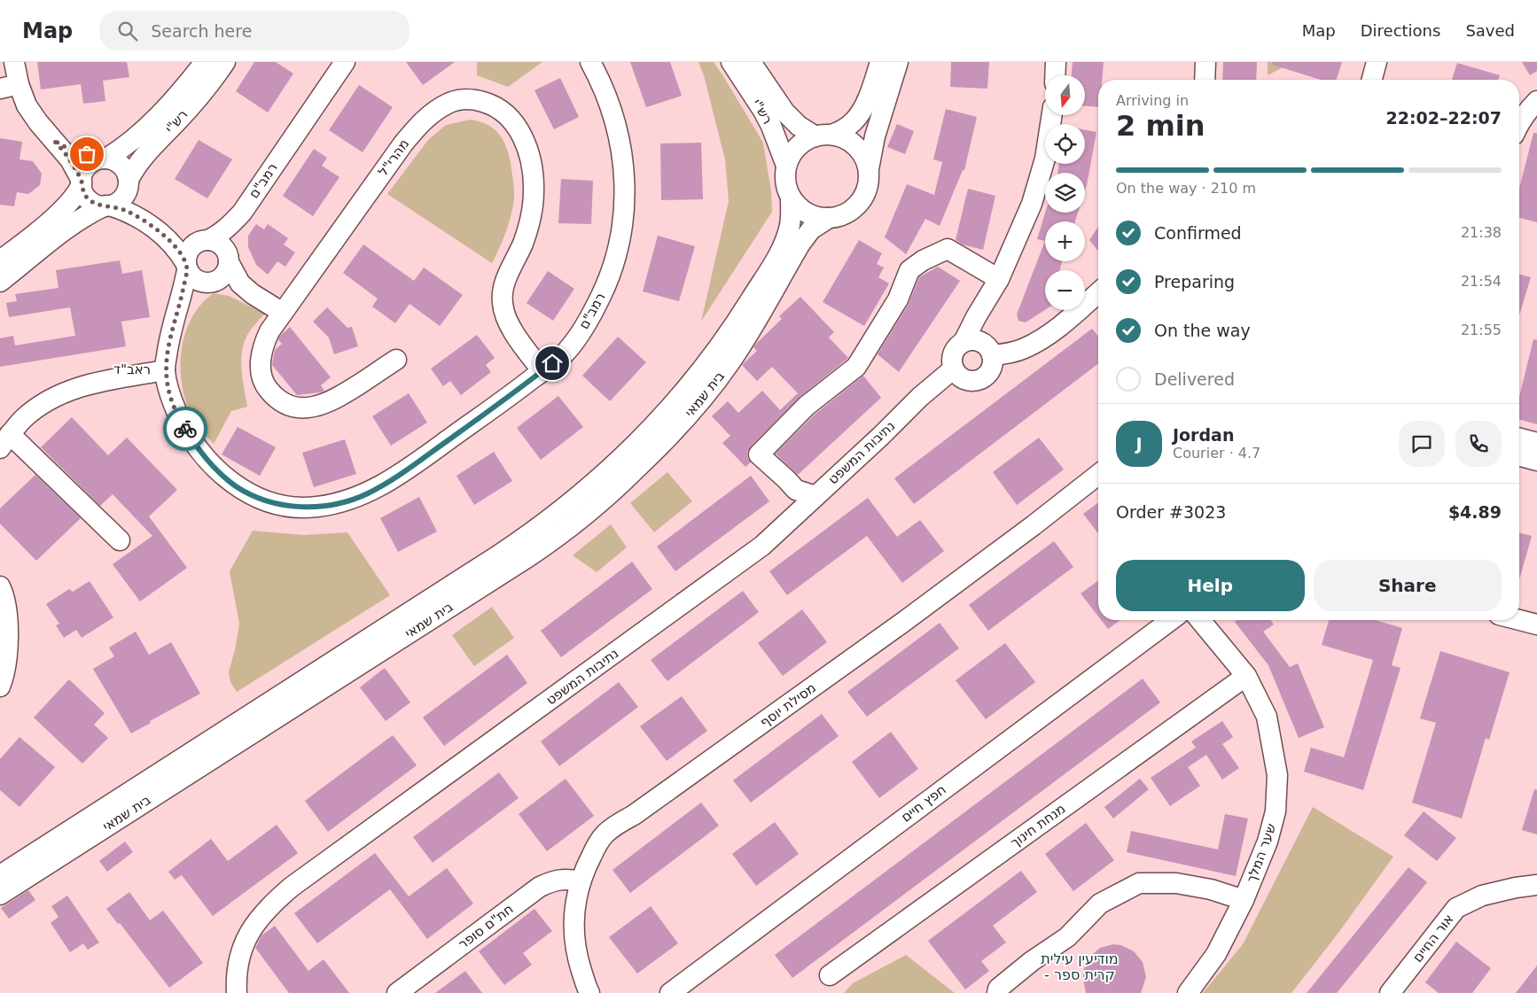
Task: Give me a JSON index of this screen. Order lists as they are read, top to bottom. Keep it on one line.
{"streets":{"street":["רש\"י","מהרי\"ל","רמב\"ם","ראב\"ד","בית שמאי","נתיבות המשפט","מסילת יוסף","חפץ חיים","מנחת חינוך","שער המלך","חת\"ם סופר","אור החיים"]},"crossings":[["מהרי\"ל","רמב\"ם"],["רמב\"ם","ראב\"ד"],["מסילת יוסף","חת\"ם סופר"],["מנחת חינוך","שער המלך"]],"districts":["מודיעין עילית - קרית ספר"],"north":"bottom","page":{"header":"Map","search":"Search here","nav":["Map","Directions","Saved"],"map_buttons":["+","−"],"heading":["2 min","Arriving in","22:02–22:07"],"panel":["Jordan","Courier · 4.7","Order #3023","$4.89"],"bar":"On the way · 210 m","list":[["Confirmed","21:38"],["Preparing","21:54"],["On the way","21:55"],"Delivered"],"round":"J","buttons":["Help","Share"]}}
